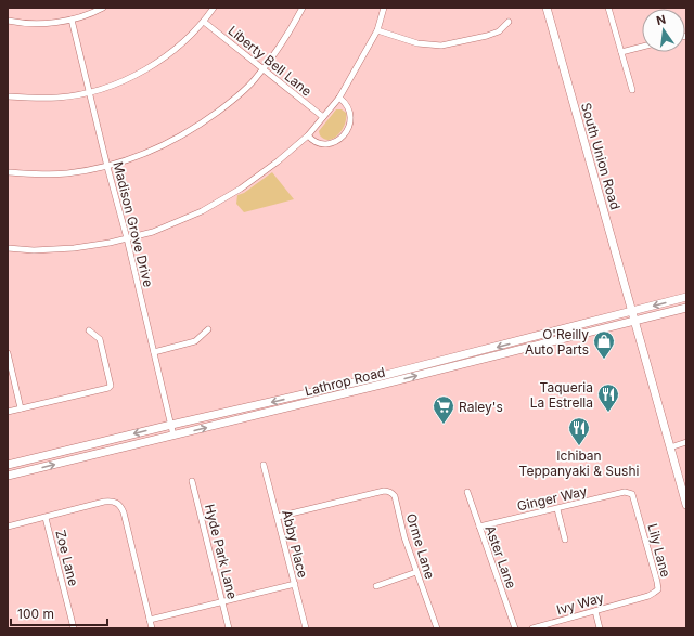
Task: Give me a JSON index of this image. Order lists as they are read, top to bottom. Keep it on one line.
{"streets":{"main road":["South Union Road","Lathrop Road"],"street":["Liberty Bell Lane","Madison Grove Drive","Ginger Way","Abby Place","Orme Lane","Lily Lane","Hyde Park Lane","Aster Lane","Zoe Lane","Ivy Way"]},"crossings":[["South Union Road","Lathrop Road"],["Madison Grove Drive","Lathrop Road"],["Ginger Way","Lily Lane"],["Ginger Way","Aster Lane"],["Abby Place","Orme Lane"],["Lily Lane","Ivy Way"]],"places":{"shop":["O'Reilly Auto Parts"],"restaurant":["Taqueria La Estrella","Ichiban Teppanyaki & Sushi"],"supermarket":["Raley's"]},"scale_bar":"100 m","north":"top"}
